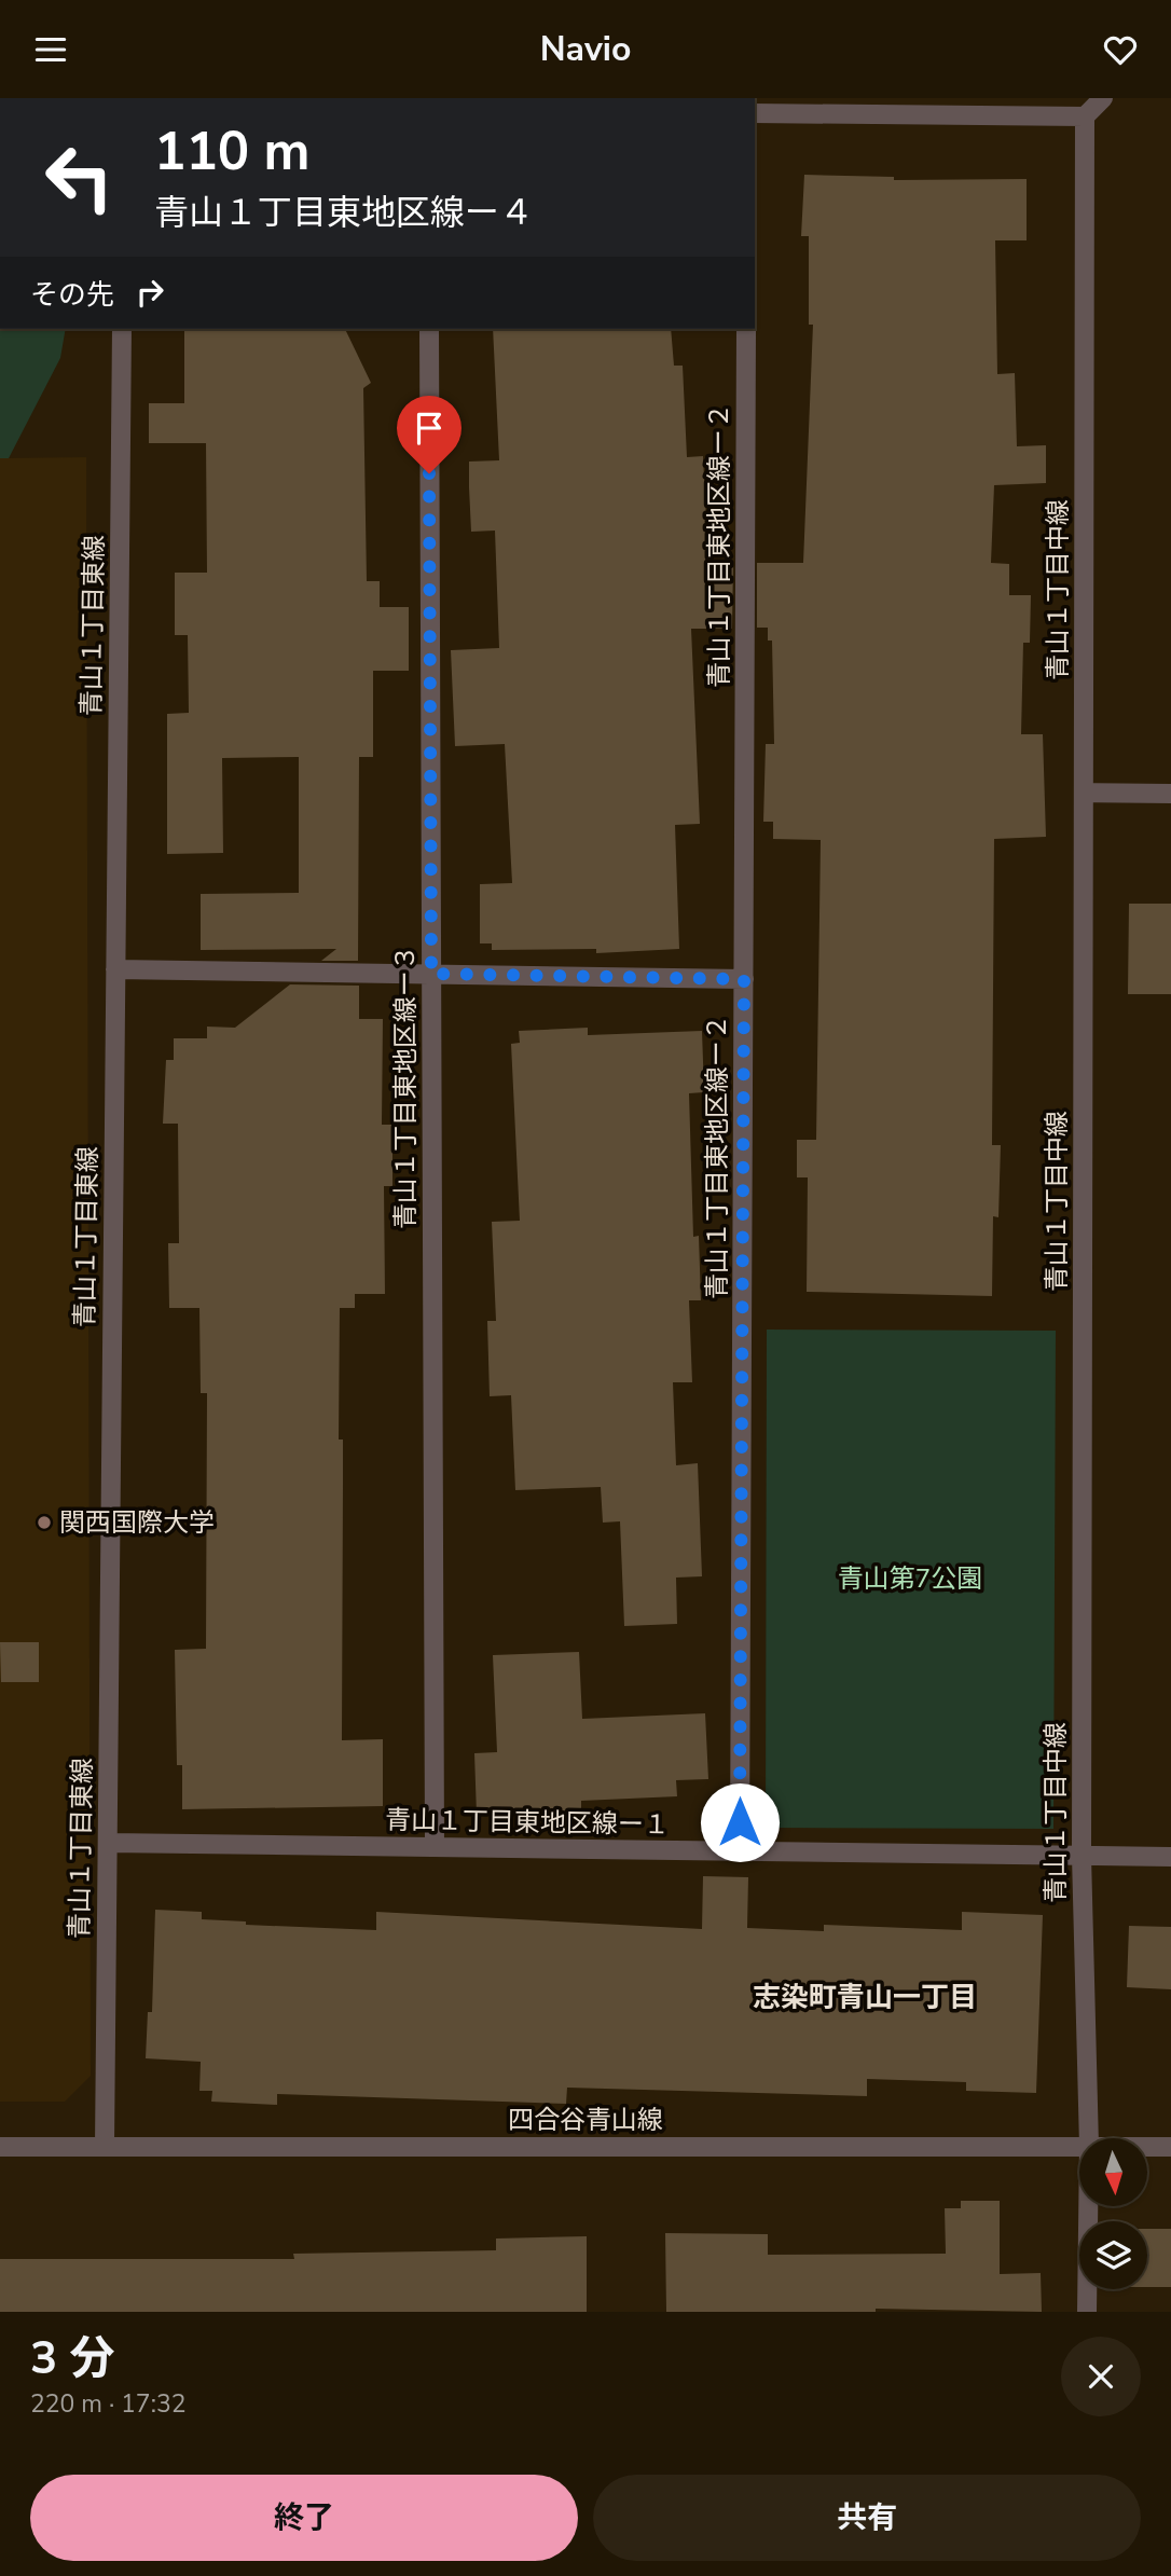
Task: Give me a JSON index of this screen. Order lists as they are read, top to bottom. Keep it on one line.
{"streets":{"street":["青山１丁目東地区線ー２","青山１丁目中線","青山１丁目東線","青山１丁目東地区線ー３","青山１丁目東地区線ー１","四合谷青山線"]},"crossings":[["青山１丁目東地区線ー２","青山１丁目東地区線ー１"],["青山１丁目中線","青山１丁目東地区線ー１"],["青山１丁目東線","青山１丁目東地区線ー１"],["青山１丁目東線","四合谷青山線"],["青山１丁目東地区線ー３","青山１丁目東地区線ー１"]],"districts":["志染町青山一丁目"],"parks":["青山第7公園"],"places":["関西国際大学"],"north":"bottom","page":{"header":"Navio","turn":["110 m","青山１丁目東地区線ー４"],"then":"その先","heading":["3 分","220 m · 17:32"],"buttons":["終了","共有"]}}
